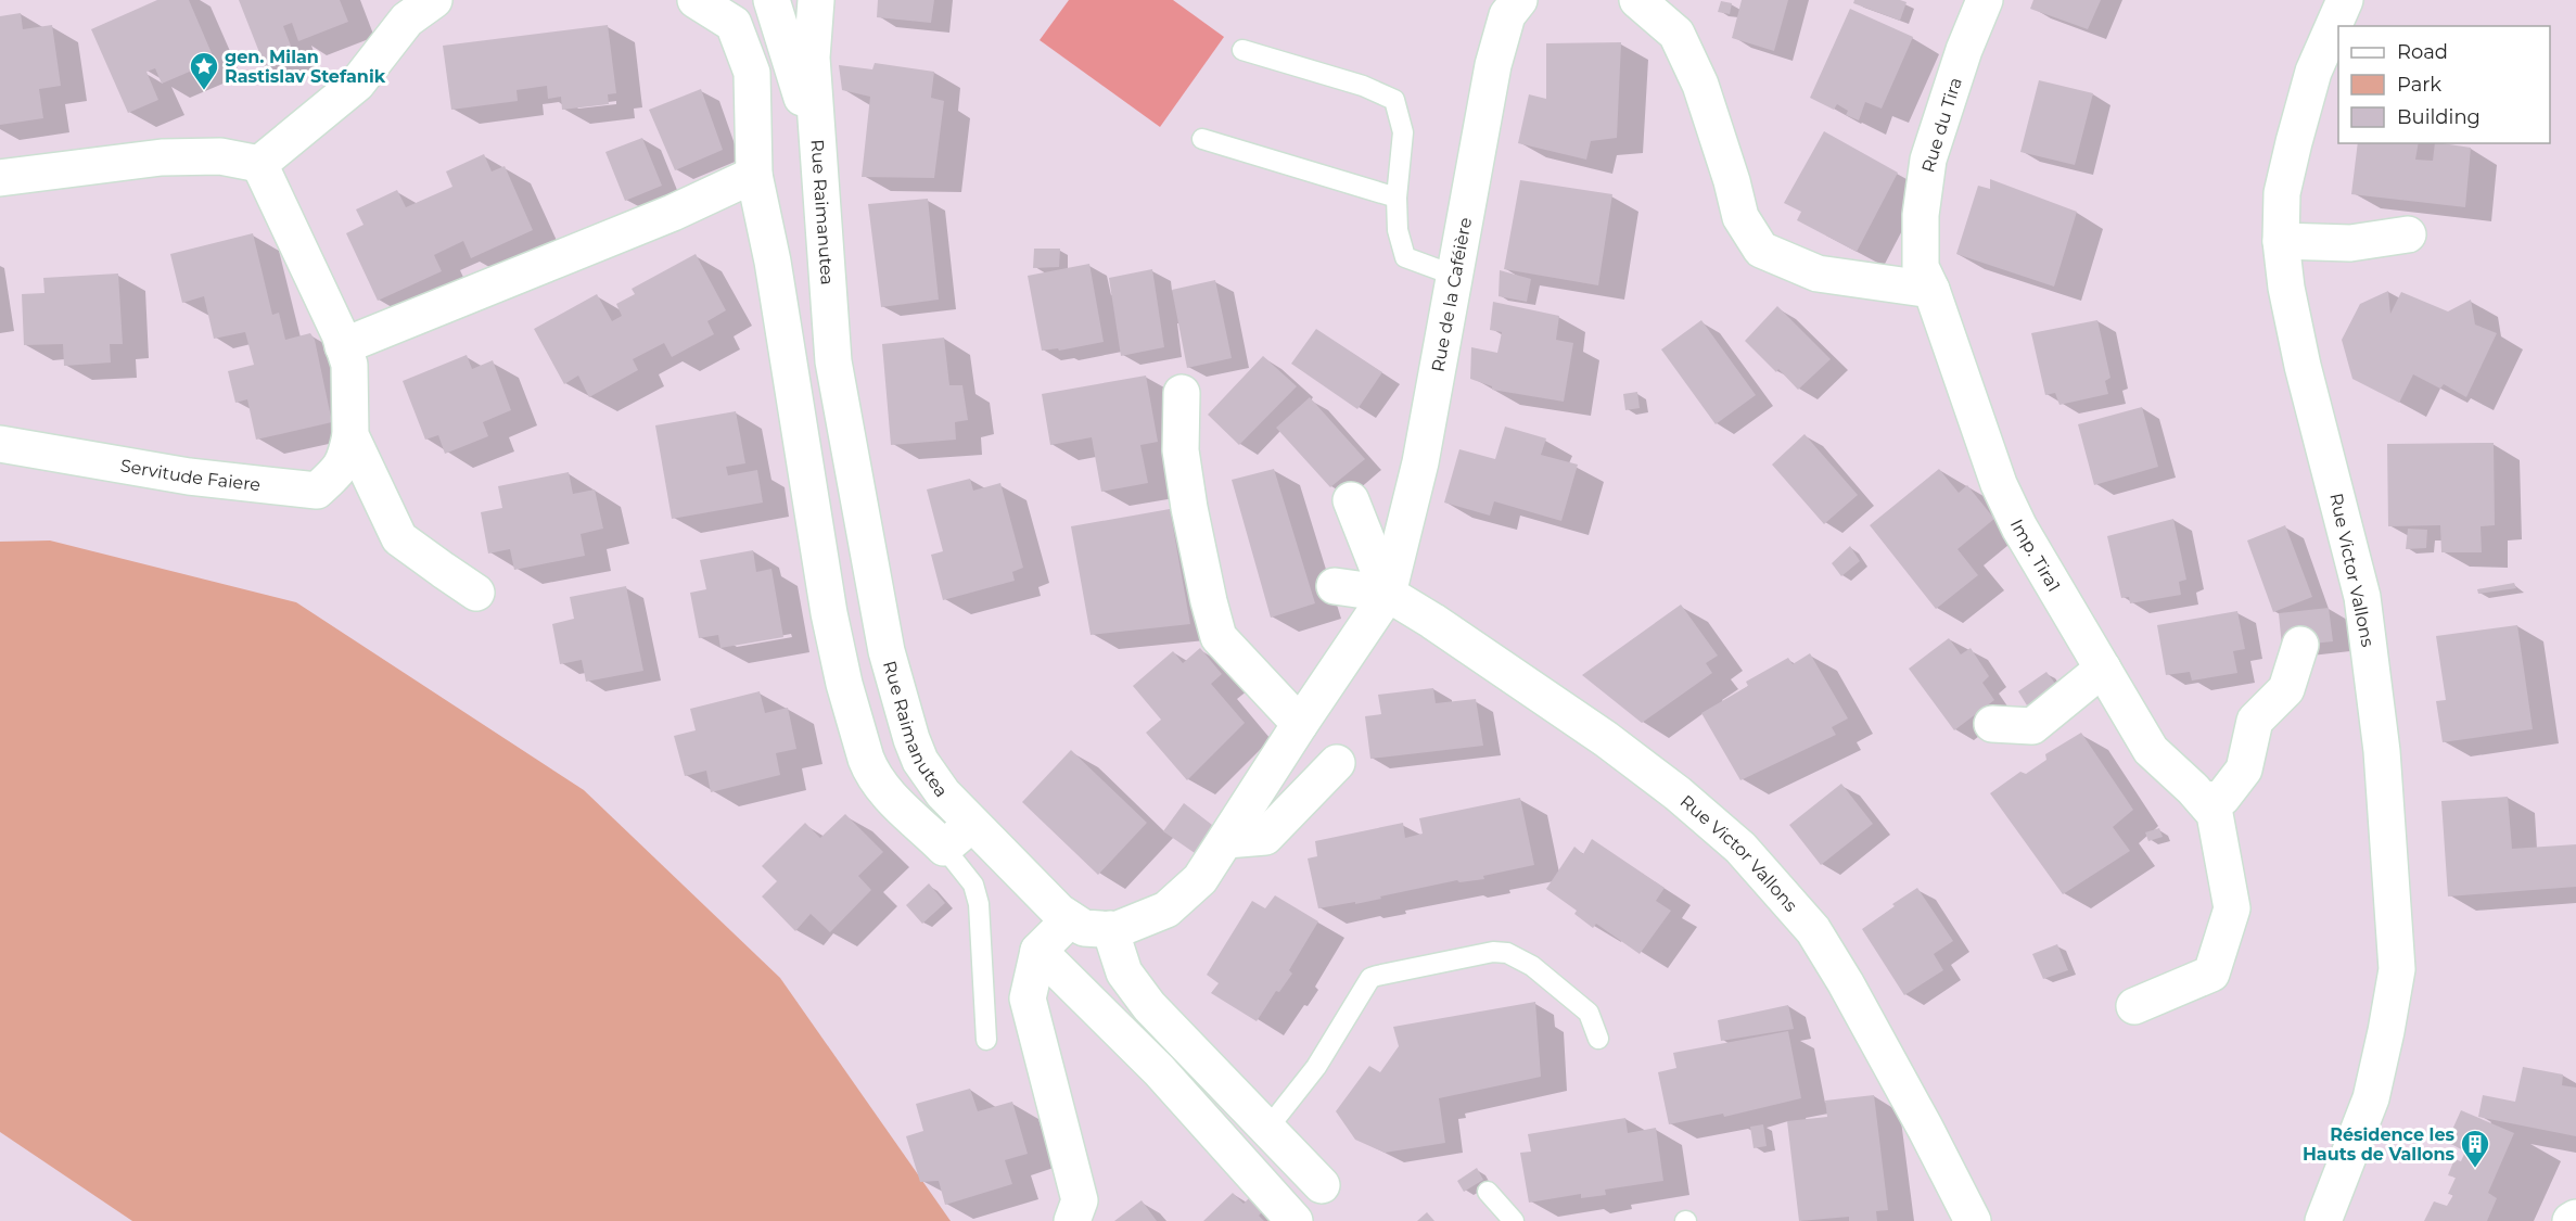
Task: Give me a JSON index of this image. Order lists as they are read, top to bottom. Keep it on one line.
{"streets":{"street":["Rue du Tira","Rue Raimanutea","Rue de la Caféière","Servitude Faiere","Imp. Tira1","Rue Victor Vallons"]},"crossings":[["Rue du Tira","Imp. Tira1"],["Rue Raimanutea","Rue de la Caféière"],["Rue Raimanutea","Rue Victor Vallons"],["Rue de la Caféière","Rue Victor Vallons"]],"places":{"place":["gen. Milan Rastislav Stefanik"],"building":["Résidence les Hauts de Vallons"]},"legend":["Road","Park","Building"]}
